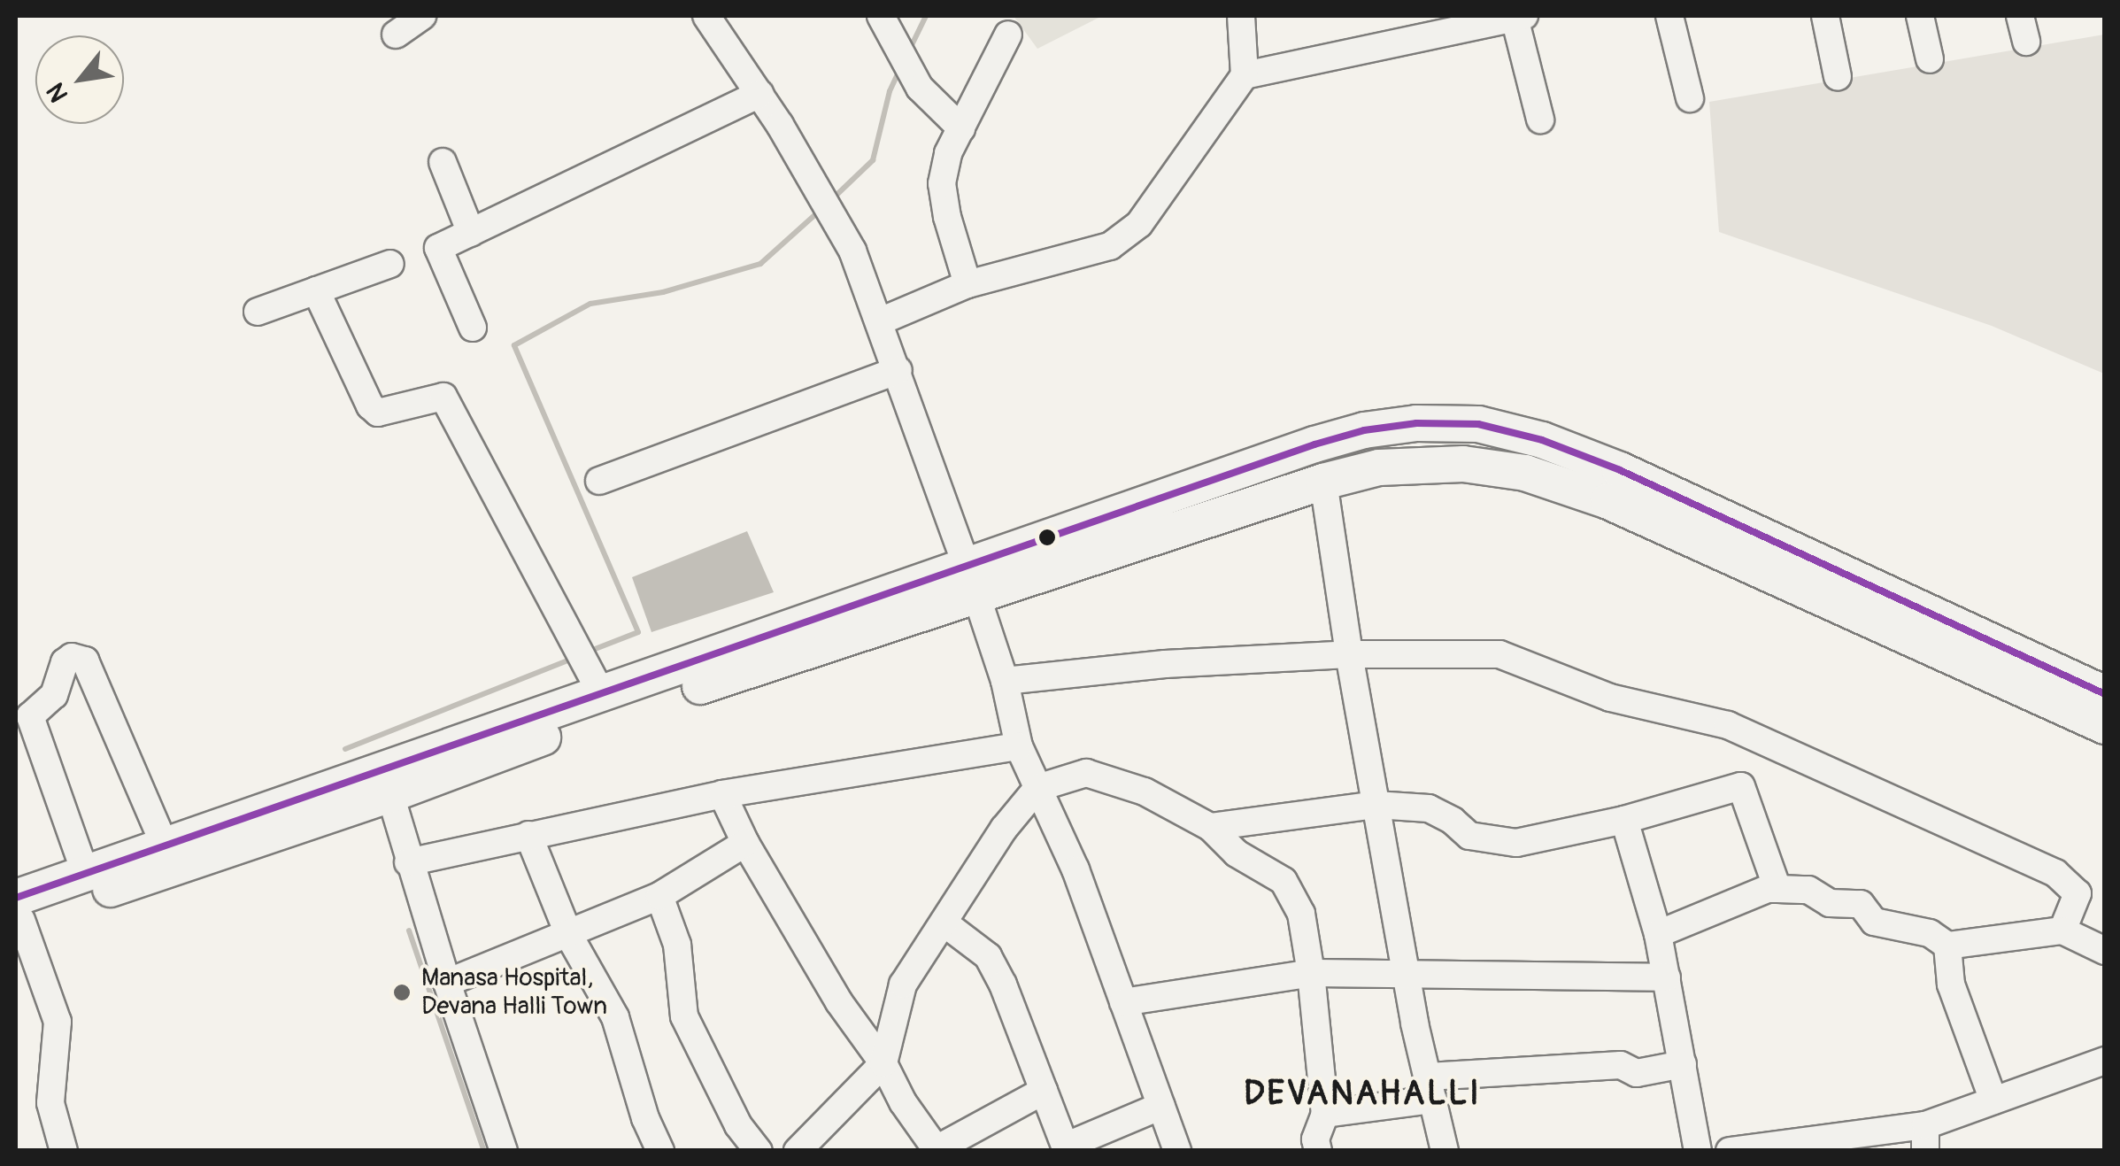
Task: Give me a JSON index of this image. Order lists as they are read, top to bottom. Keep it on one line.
{"districts":["DEVANAHALLI"],"places":["Manasa Hospital, Devana Halli Town"],"north":"bottom left"}
